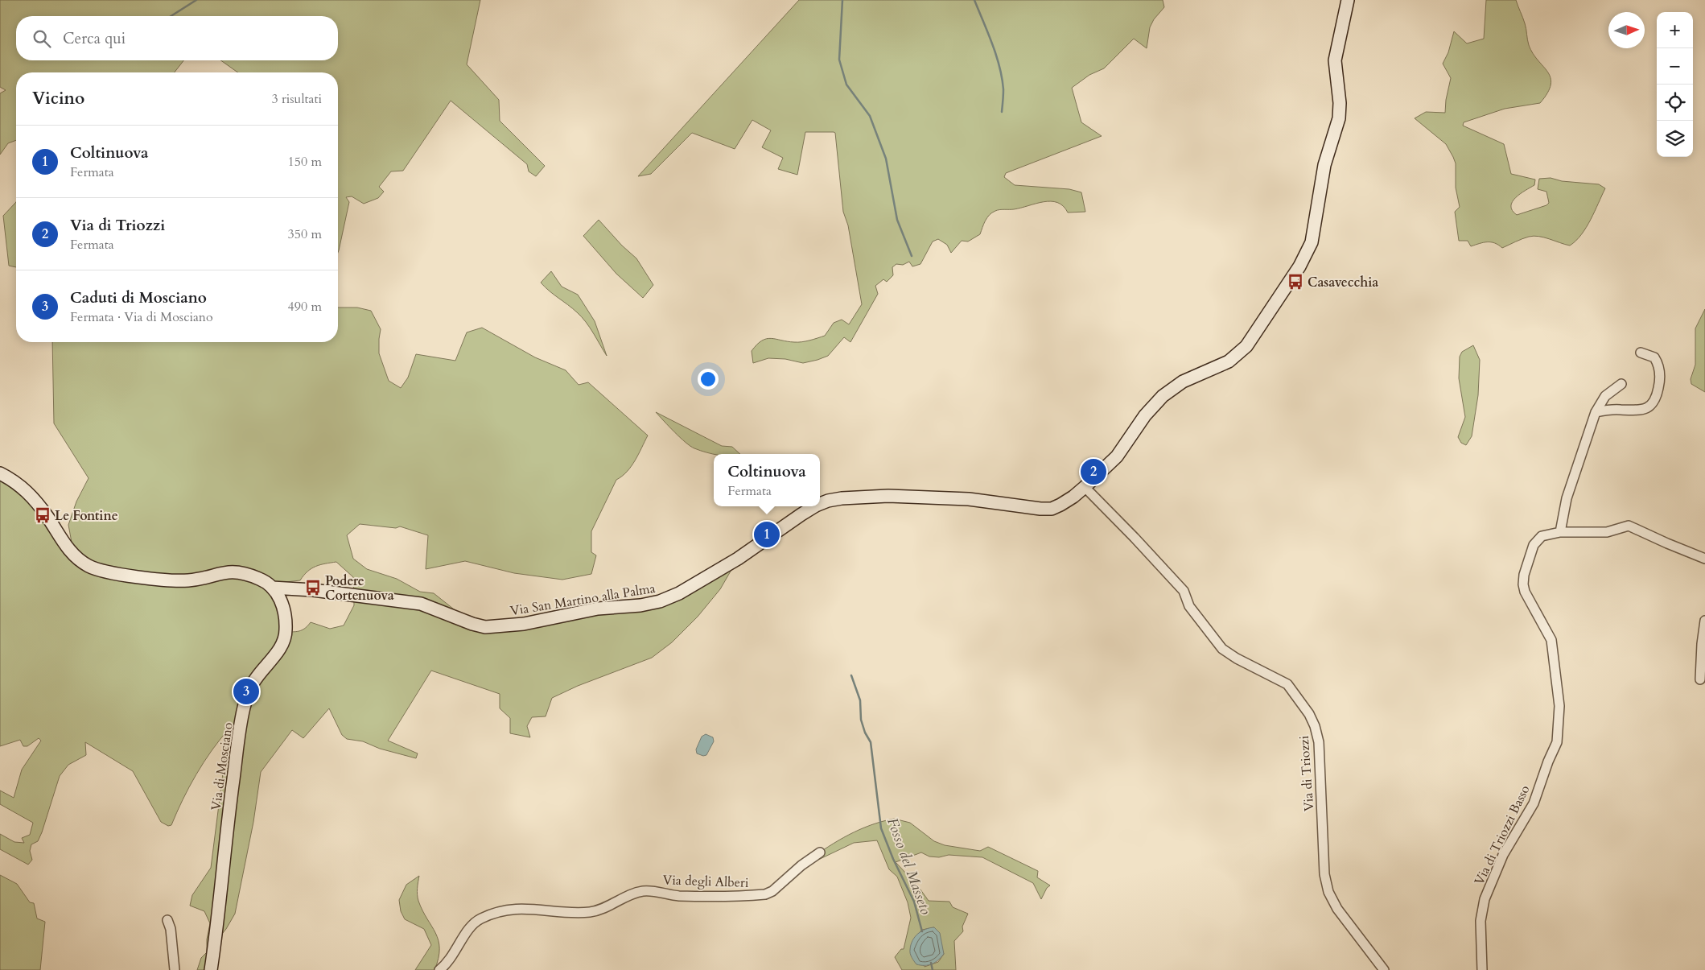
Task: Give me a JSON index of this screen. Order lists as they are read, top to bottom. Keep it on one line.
{"streets":{"street":["Via San Martino alla Palma","Via di Mosciano","Via di Triozzi","Via di Triozzi Basso","Via degli Alberi"]},"crossings":[["Via San Martino alla Palma","Via di Mosciano"],["Via San Martino alla Palma","Via di Triozzi"]],"water":["Fosso del Masseto"],"places":{"bus stop":["Casavecchia","Le Fontine","Podere Cortenuova"]},"north":"right","page":{"map_buttons":["+","−"],"search":"Cerca qui","heading":["Vicino","3 risultati"],"list":[{"mark":"1","name":"Coltinuova","note":"Fermata","value":"150 m"},{"mark":"2","name":"Via di Triozzi","note":"Fermata","value":"350 m"},{"mark":"3","name":"Caduti di Mosciano","note":"Fermata · Via di Mosciano","value":"490 m"}],"popup":["Coltinuova","Fermata"],"pins":["2","1","3"]}}
